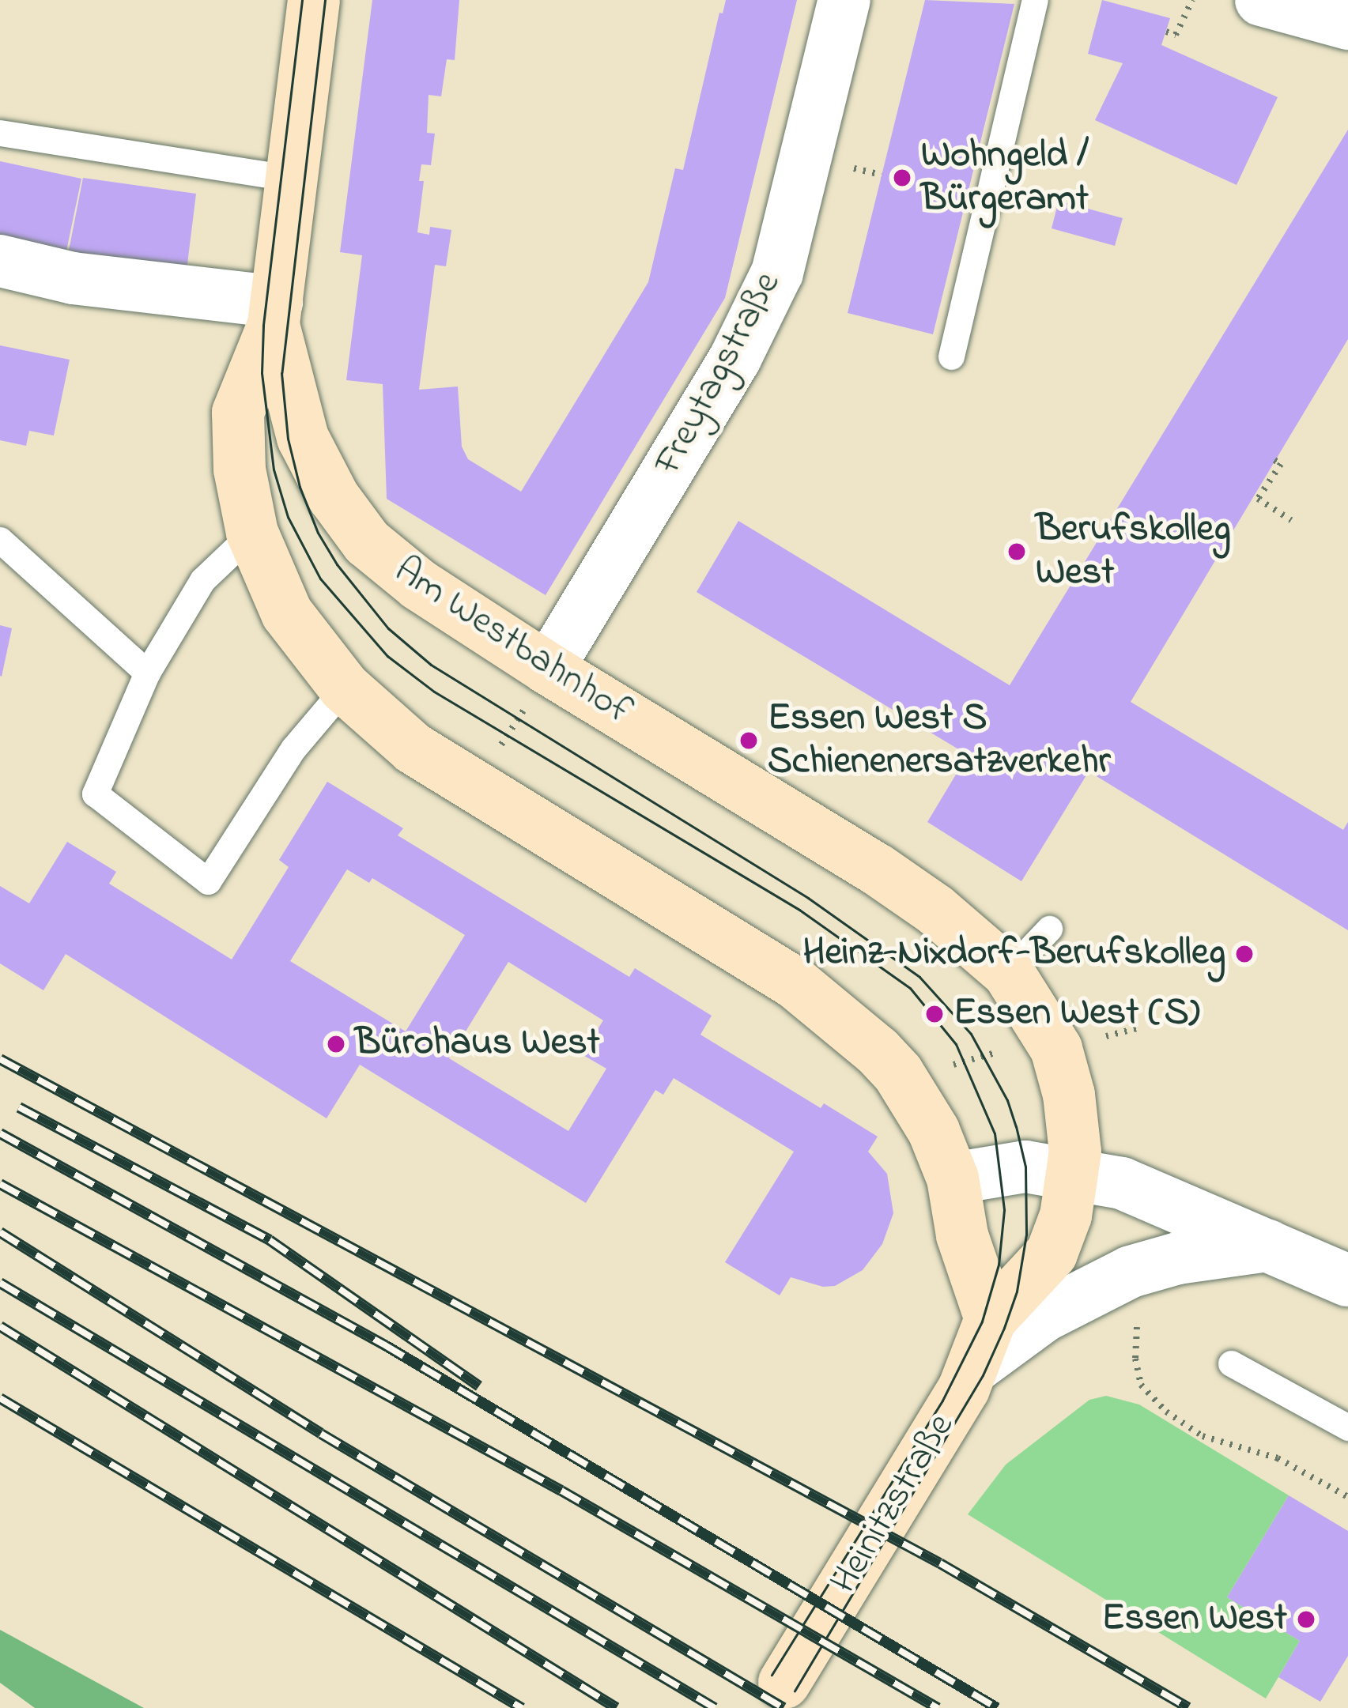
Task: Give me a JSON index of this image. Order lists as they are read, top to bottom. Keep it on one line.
{"streets":{"main road":["Am Westbahnhof","Heinitzstraße"],"street":["Freytagstraße"]},"crossings":[["Freytagstraße","Am Westbahnhof"],["Am Westbahnhof","Heinitzstraße"]],"places":["Wohngeld / Bürgeramt","Berufskolleg West","Essen West S Schienenersatzverkehr","Heinz-Nixdorf-Berufskolleg","Essen West (S)","Bürohaus West","Essen West"]}
